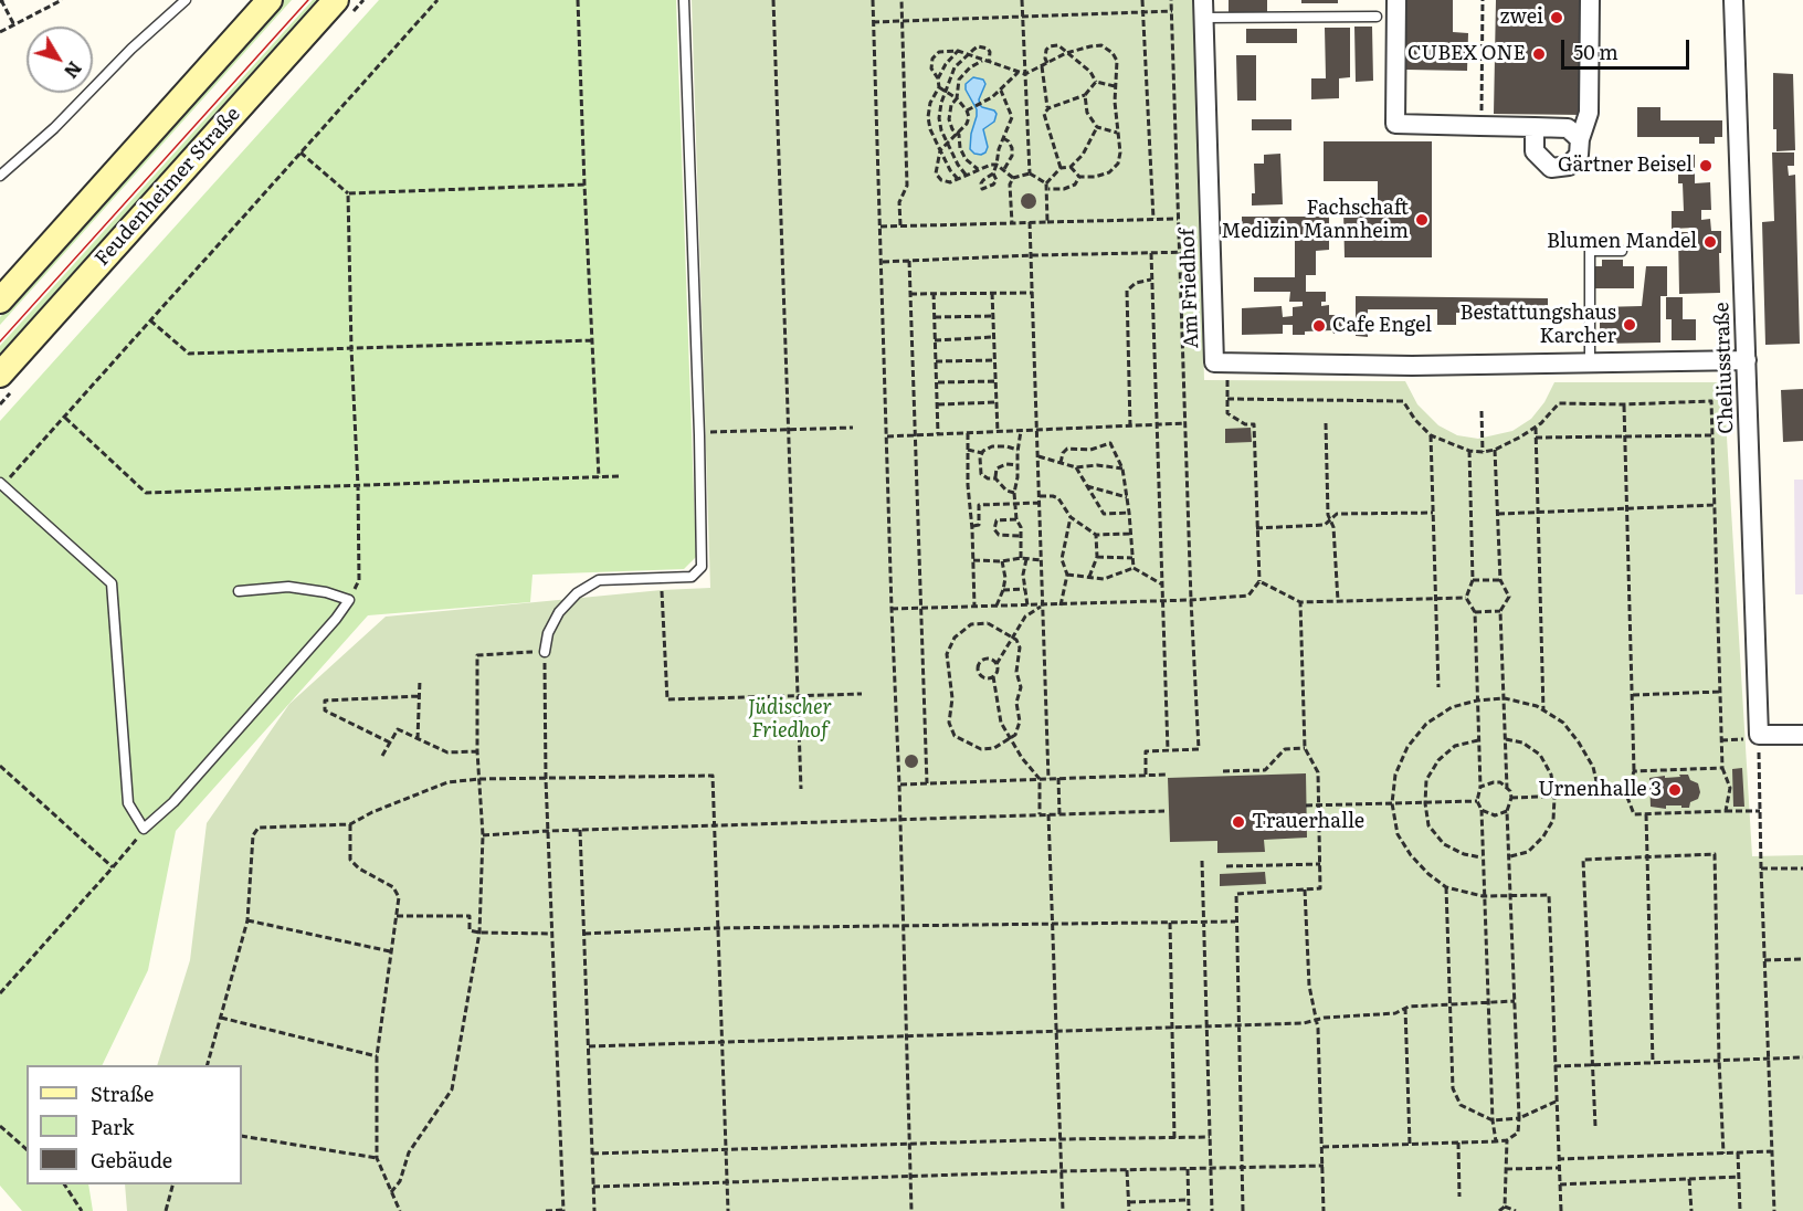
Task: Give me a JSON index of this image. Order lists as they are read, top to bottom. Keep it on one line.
{"streets":{"main road":["Feudenheimer Straße"],"street":["Am Friedhof","Cheliusstraße"]},"crossings":[["Am Friedhof","Cheliusstraße"]],"parks":["Jüdischer Friedhof"],"places":["zwei","CUBEX ONE","Gärtner Beisel","Fachschaft Medizin Mannheim","Blumen Mandel","Bestattungshaus Karcher","Cafe Engel","Urnenhalle 3","Trauerhalle"],"legend":["Straße","Park","Gebäude"],"scale_bar":"50 m","north":"bottom right"}
